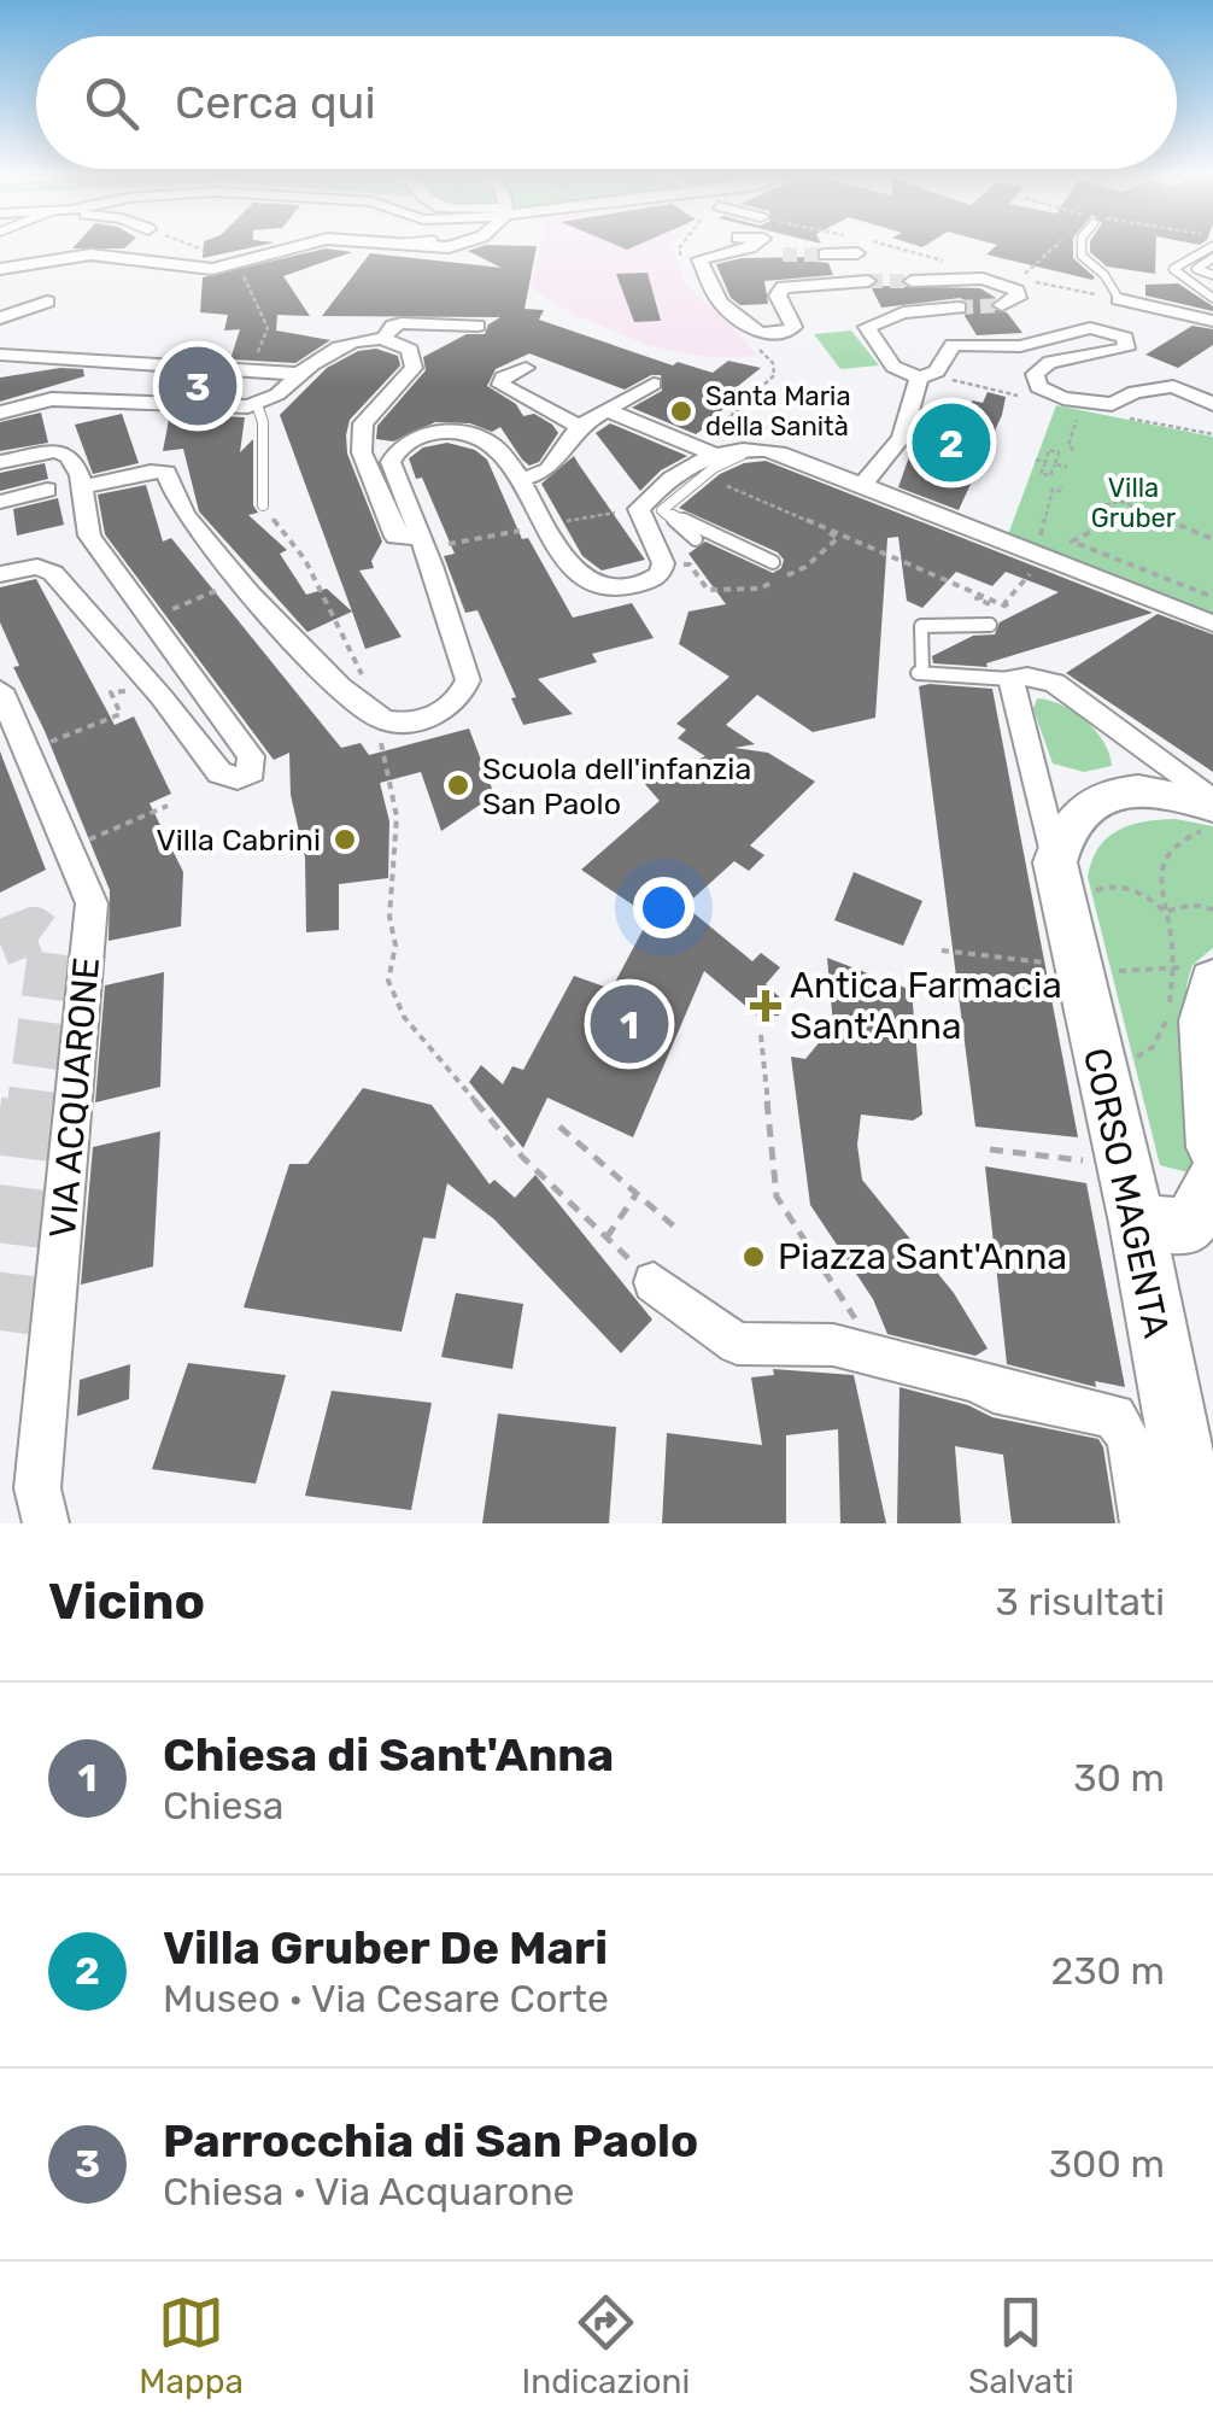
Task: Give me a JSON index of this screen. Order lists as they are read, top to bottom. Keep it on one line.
{"streets":{"street":["VIA ACQUARONE","CORSO MAGENTA"]},"parks":["Villa Gruber"],"places":{"other":["Santa Maria della Sanità","Scuola dell'infanzia San Paolo","Villa Cabrini","Piazza Sant'Anna"],"health":["Antica Farmacia Sant'Anna"]},"page":{"search":"Cerca qui","pins":["3","2","1"],"heading":["Vicino","3 risultati"],"list":[{"mark":"1","name":"Chiesa di Sant'Anna","note":"Chiesa","value":"30 m"},{"mark":"2","name":"Villa Gruber De Mari","note":"Museo · Via Cesare Corte","value":"230 m"},{"mark":"3","name":"Parrocchia di San Paolo","note":"Chiesa · Via Acquarone","value":"300 m"}],"nav":["Mappa","Indicazioni","Salvati"]}}
